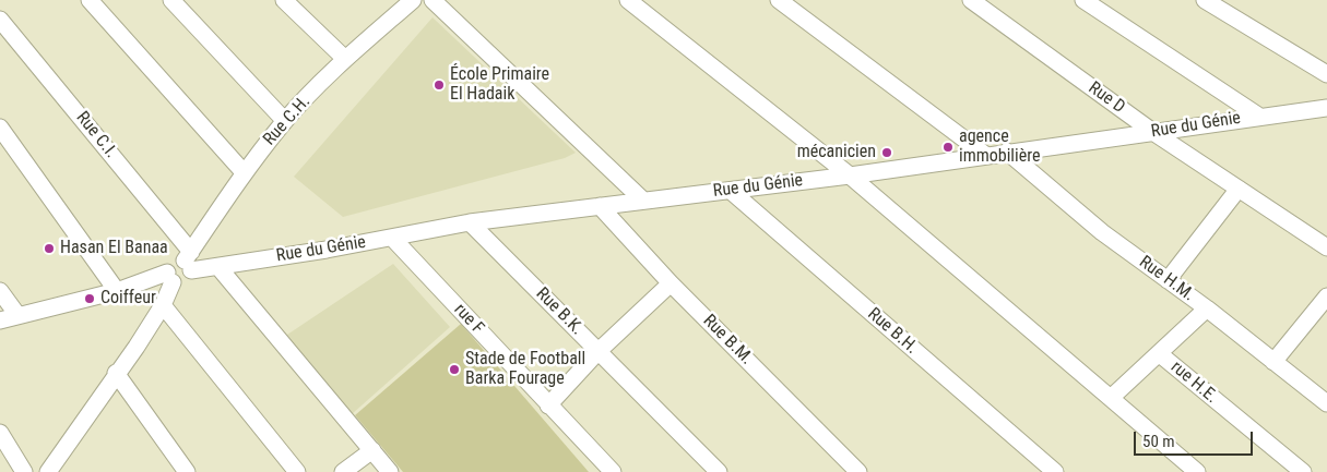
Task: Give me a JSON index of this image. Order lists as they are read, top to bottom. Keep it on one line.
{"streets":{"street":["Rue D","Rue C.H.","Rue du Génie","Rue C.I.","Rue H.M.","Rue B.K.","rue F","Rue B.H.","Rue B.M.","rue H.E."]},"crossings":[["Rue D","Rue du Génie"],["Rue C.H.","Rue du Génie"],["Rue C.H.","Rue C.I."],["Rue du Génie","Rue C.I."],["Rue du Génie","Rue H.M."],["Rue du Génie","Rue B.K."],["Rue du Génie","rue F"],["Rue du Génie","Rue B.H."],["Rue du Génie","Rue B.M."]],"places":["École Primaire El Hadaik","agence immobilière","mécanicien","Hasan El Banaa","Coiffeur","Stade de Football Barka Fourage"],"scale_bar":"50 m"}
